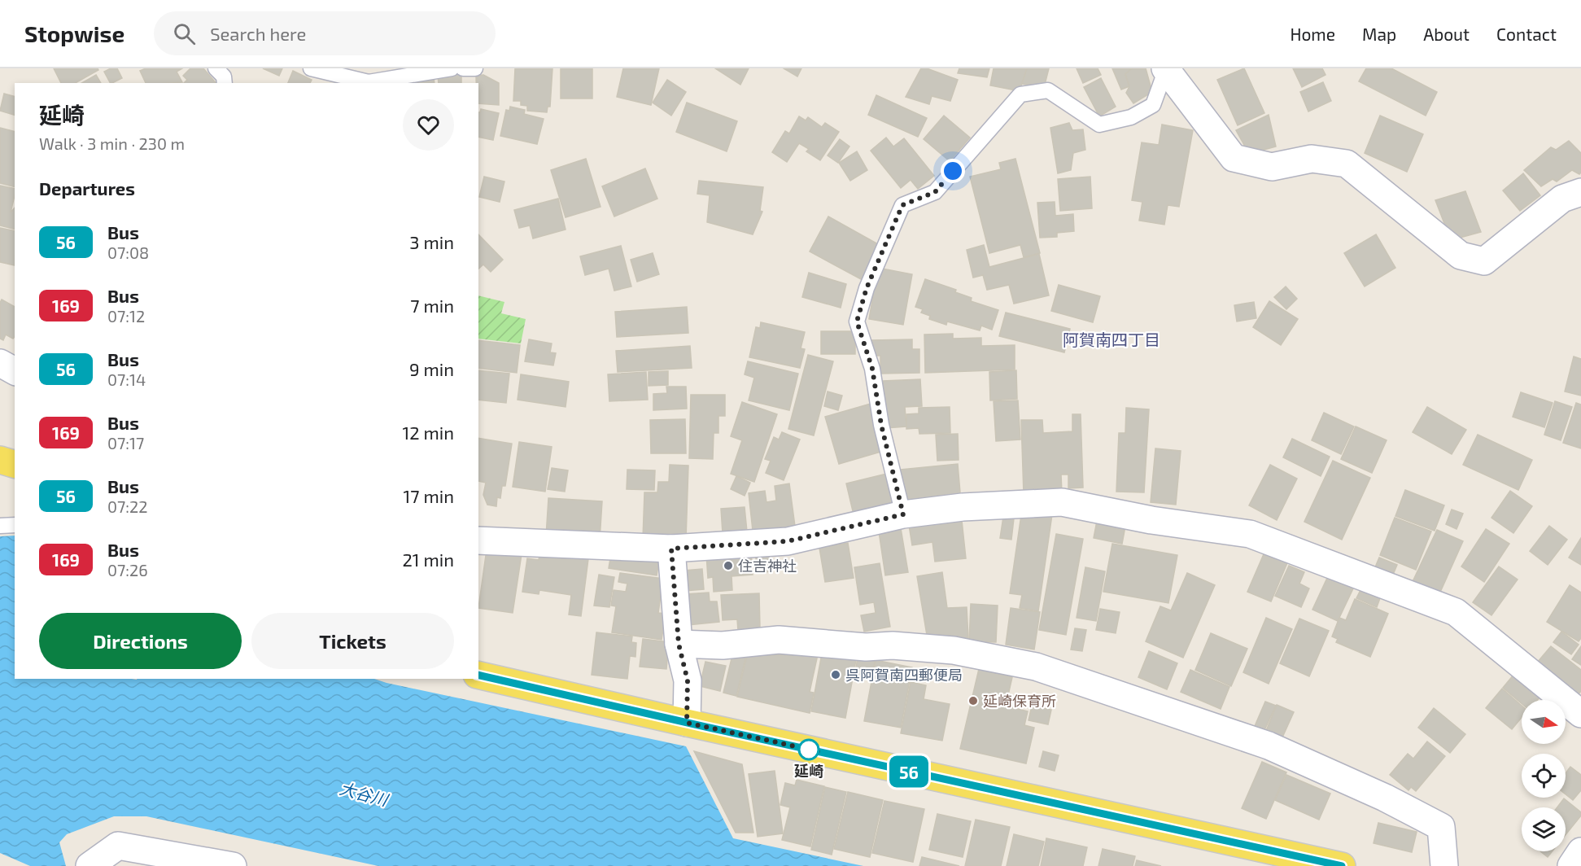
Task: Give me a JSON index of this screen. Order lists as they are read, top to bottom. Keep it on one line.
{"districts":["阿賀南四丁目"],"water":["大谷川"],"places":["住吉神社","呉阿賀南四郵便局","延崎保育所","延崎"],"lines":["bus line 56"],"north":"right","page":{"header":"Stopwise","search":"Search here","nav":["Home","Map","About","Contact"],"on_map":"56","heading":[["延崎","Walk · 3 min · 230 m"],"Departures"],"list":[{"mark":"56","name":"Bus","note":"07:08","value":"3 min"},{"mark":"169","name":"Bus","note":"07:12","value":"7 min"},{"mark":"56","name":"Bus","note":"07:14","value":"9 min"},{"mark":"169","name":"Bus","note":"07:17","value":"12 min"},{"mark":"56","name":"Bus","note":"07:22","value":"17 min"},{"mark":"169","name":"Bus","note":"07:26","value":"21 min"}],"buttons":["Directions","Tickets"]}}
